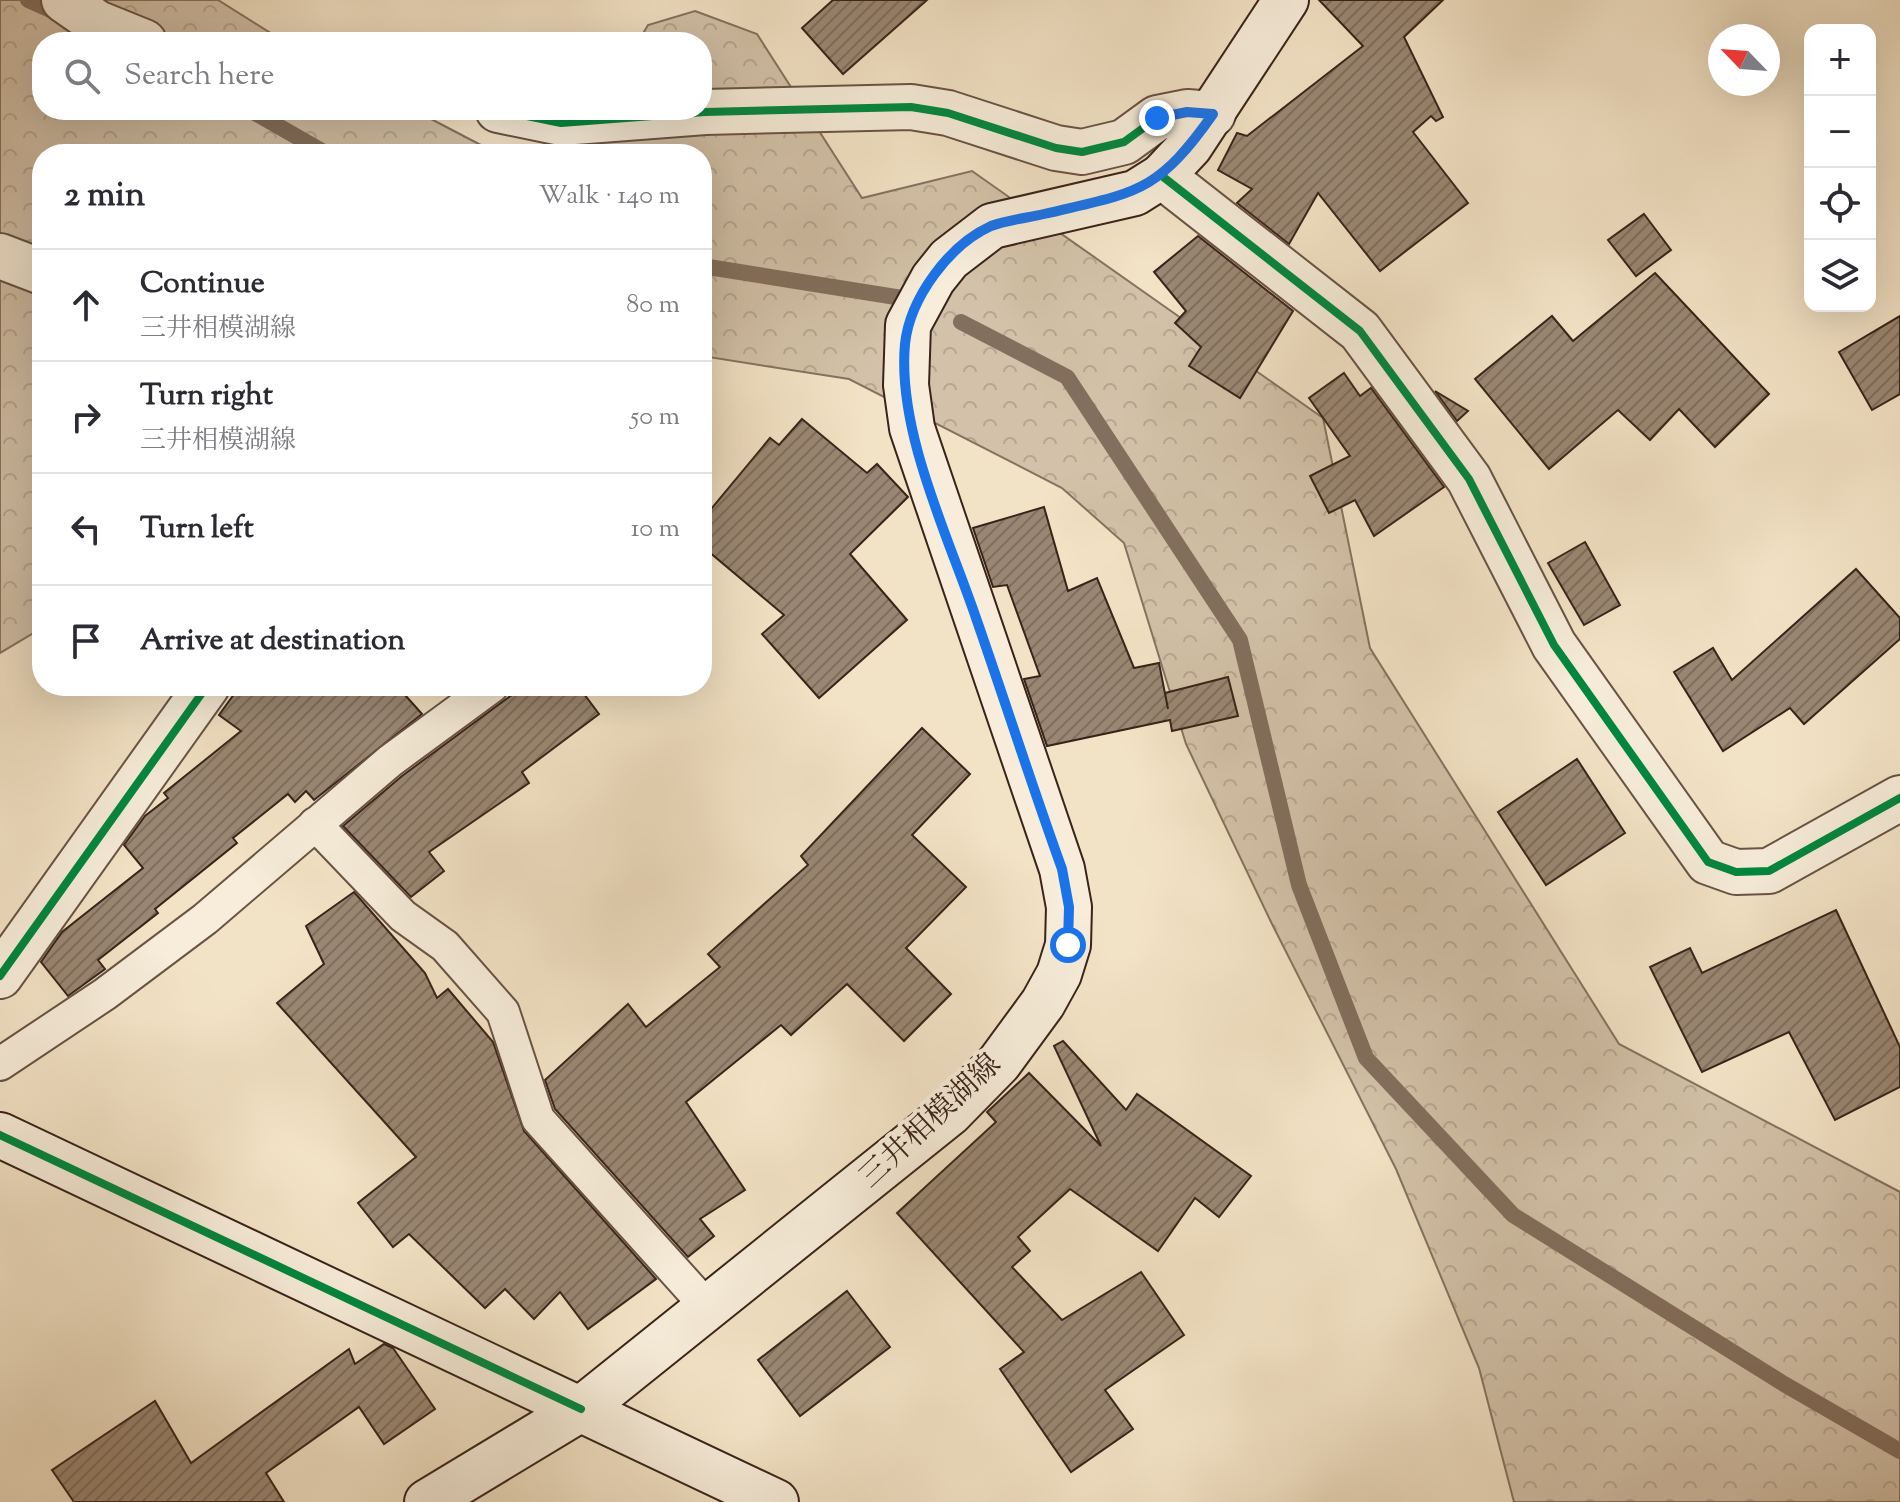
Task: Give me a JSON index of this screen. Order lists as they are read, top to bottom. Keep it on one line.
{"streets":{"street":["三井相模湖線"]},"north":"top left","page":{"map_buttons":["+","−"],"search":"Search here","heading":["2 min","Walk · 140 m"],"list":[["Continue","三井相模湖線","80 m"],["Turn right","三井相模湖線","50 m"],["Turn left","10 m"],"Arrive at destination"]}}
